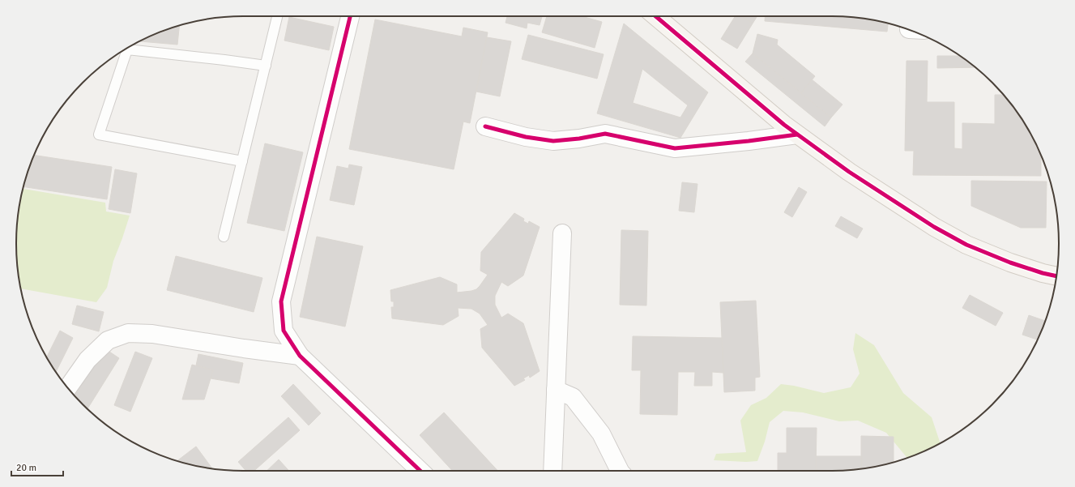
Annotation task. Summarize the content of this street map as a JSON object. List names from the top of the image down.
{
  "scale_bar": "20 m"
}
